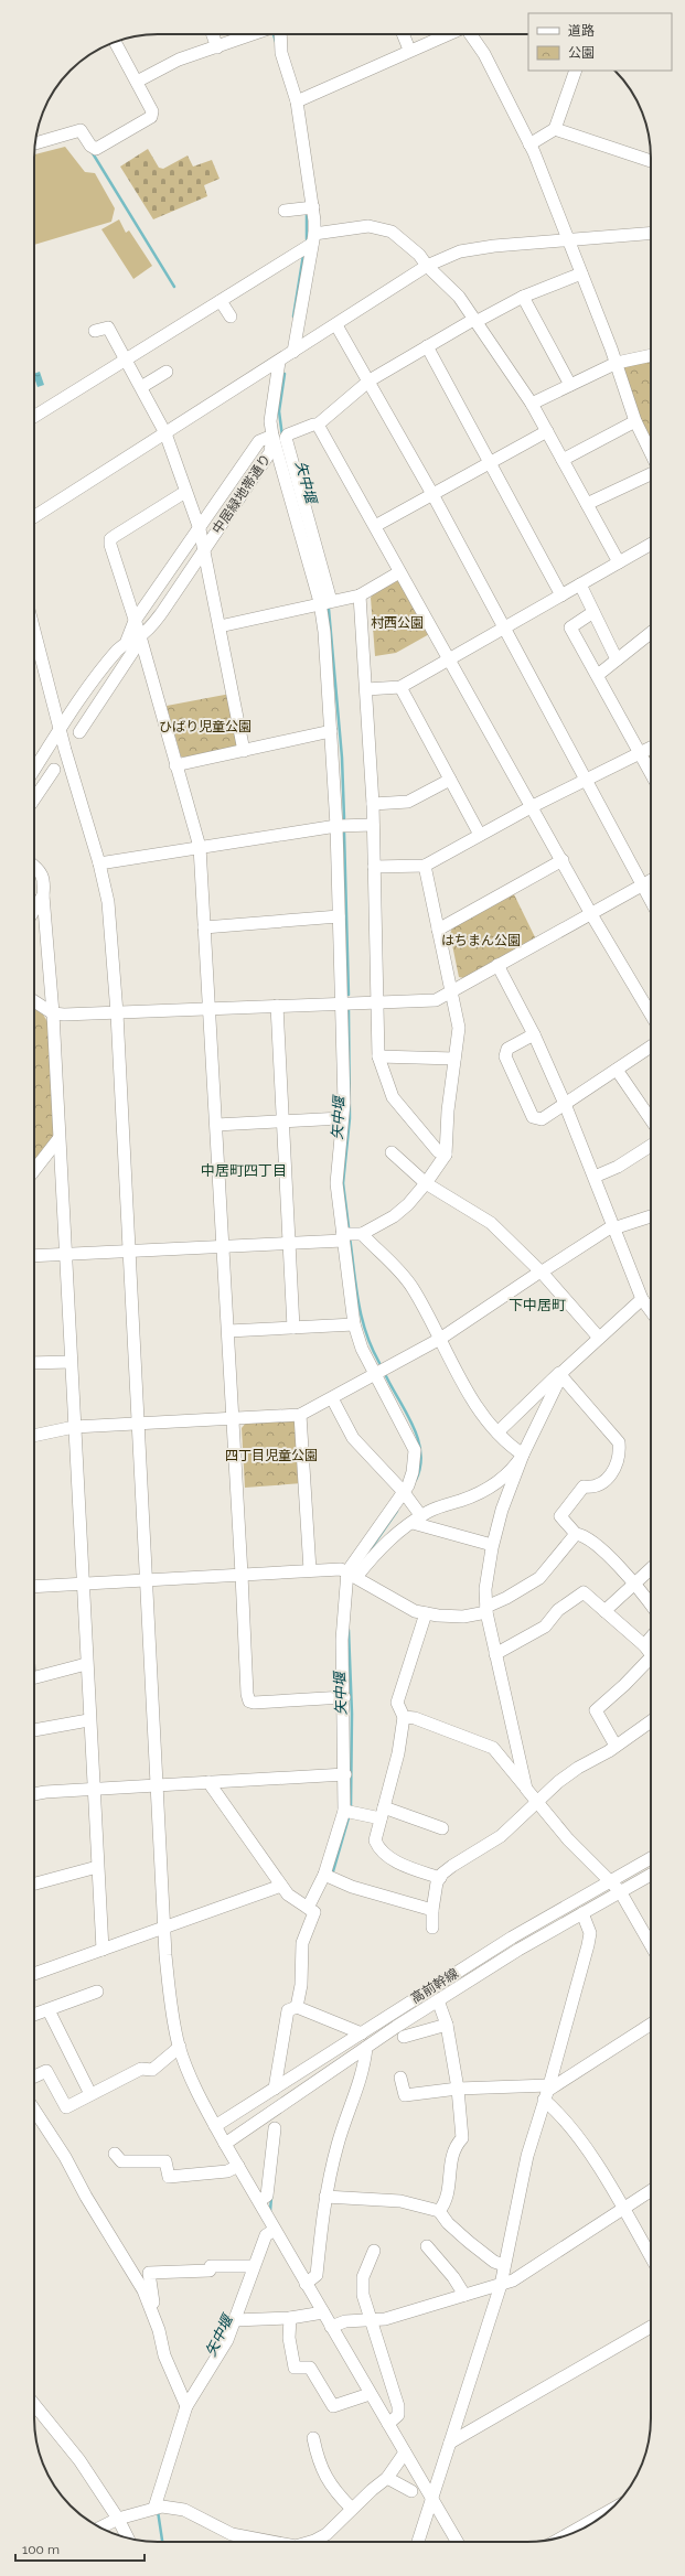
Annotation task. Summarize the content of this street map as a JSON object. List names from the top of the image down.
{
  "streets": {
    "street": ["中居緑地帯通り", "高前幹線"]
  },
  "districts": ["中居町四丁目", "下中居町"],
  "water": ["矢中堰"],
  "parks": [
    "村西公園",
    "ひばり児童公園",
    "はちまん公園",
    "四丁目児童公園"
  ],
  "legend": ["道路", "公園"],
  "scale_bar": "100 m"
}
